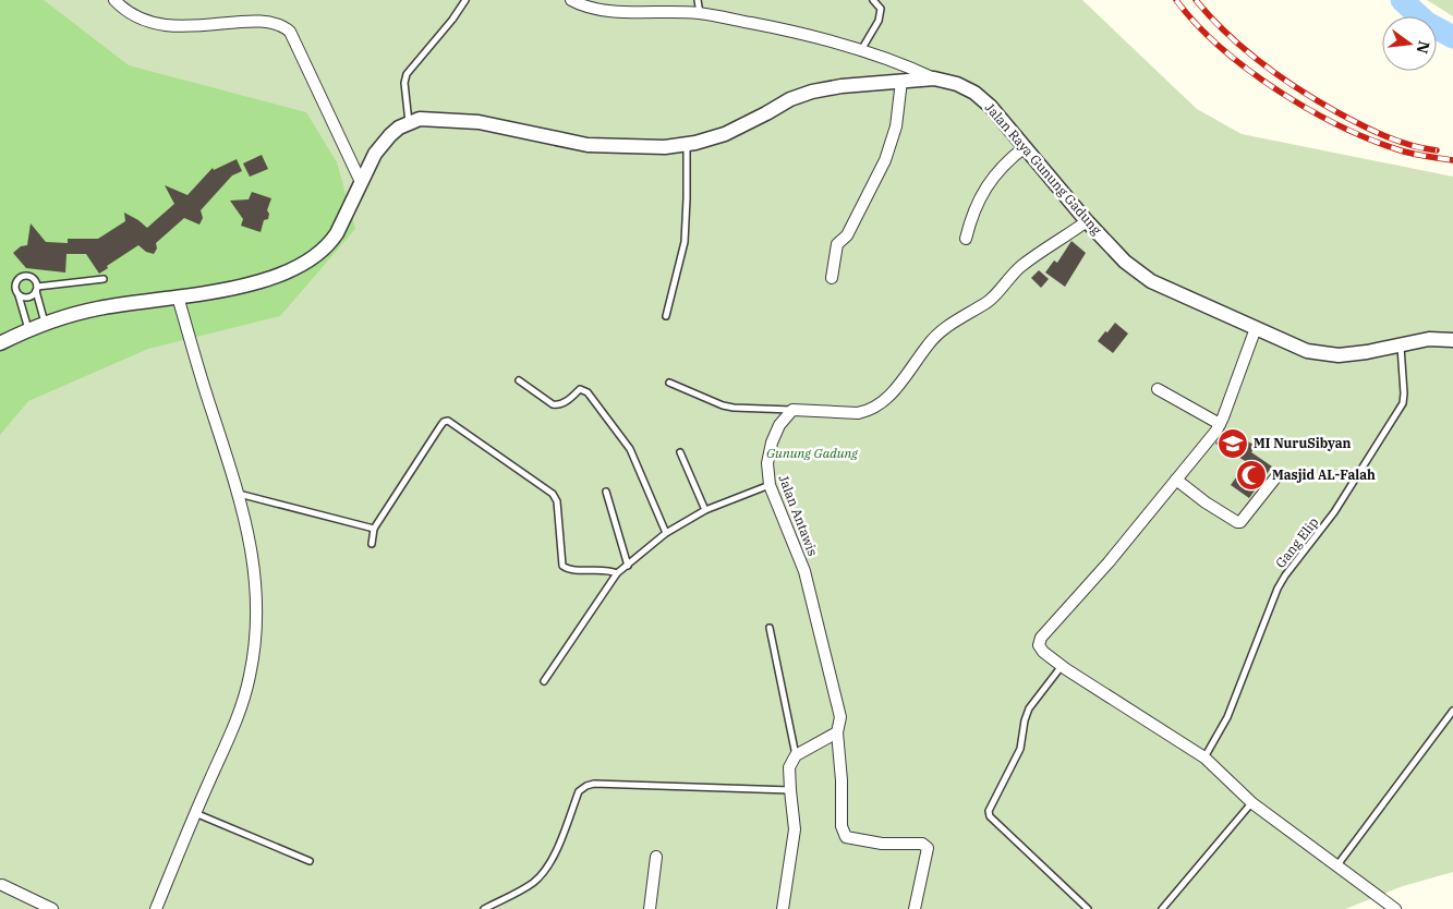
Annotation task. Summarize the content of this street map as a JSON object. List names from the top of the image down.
{
  "streets": {
    "street": ["Jalan Raya Gunung Gadung", "Jalan Antawis"],
    "lane": ["Gang Elip"]
  },
  "crossings": [
    ["Jalan Raya Gunung Gadung", "Gang Elip"]
  ],
  "parks": ["Gunung Gadung"],
  "places": {
    "school or university": ["MI NuruSibyan"],
    "mosque": ["Masjid AL-Falah"]
  },
  "north": "right"
}
